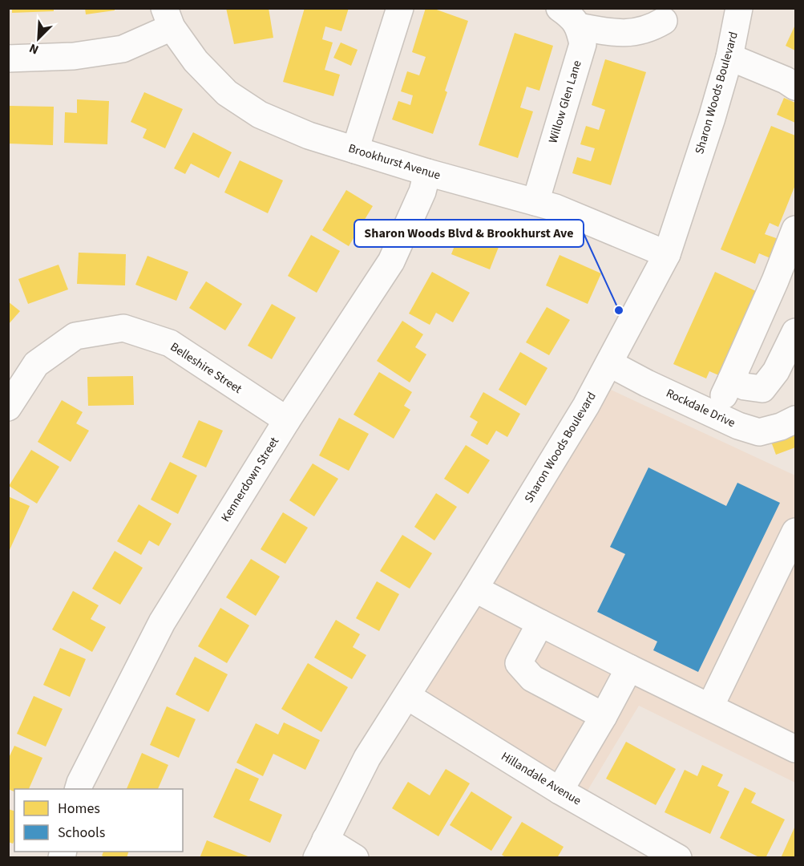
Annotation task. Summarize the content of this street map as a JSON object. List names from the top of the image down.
{
  "streets": {
    "street": [
      "Sharon Woods Boulevard",
      "Willow Glen Lane",
      "Brookhurst Avenue",
      "Belleshire Street",
      "Rockdale Drive",
      "Kennerdown Street",
      "Hillandale Avenue"
    ]
  },
  "crossings": [
    ["Sharon Woods Boulevard", "Brookhurst Avenue"],
    ["Sharon Woods Boulevard", "Rockdale Drive"],
    ["Sharon Woods Boulevard", "Hillandale Avenue"],
    ["Willow Glen Lane", "Brookhurst Avenue"],
    ["Brookhurst Avenue", "Kennerdown Street"],
    ["Belleshire Street", "Kennerdown Street"]
  ],
  "places": ["Sharon Woods Blvd & Brookhurst Ave"],
  "legend": ["Homes", "Schools"],
  "north": "bottom left"
}
